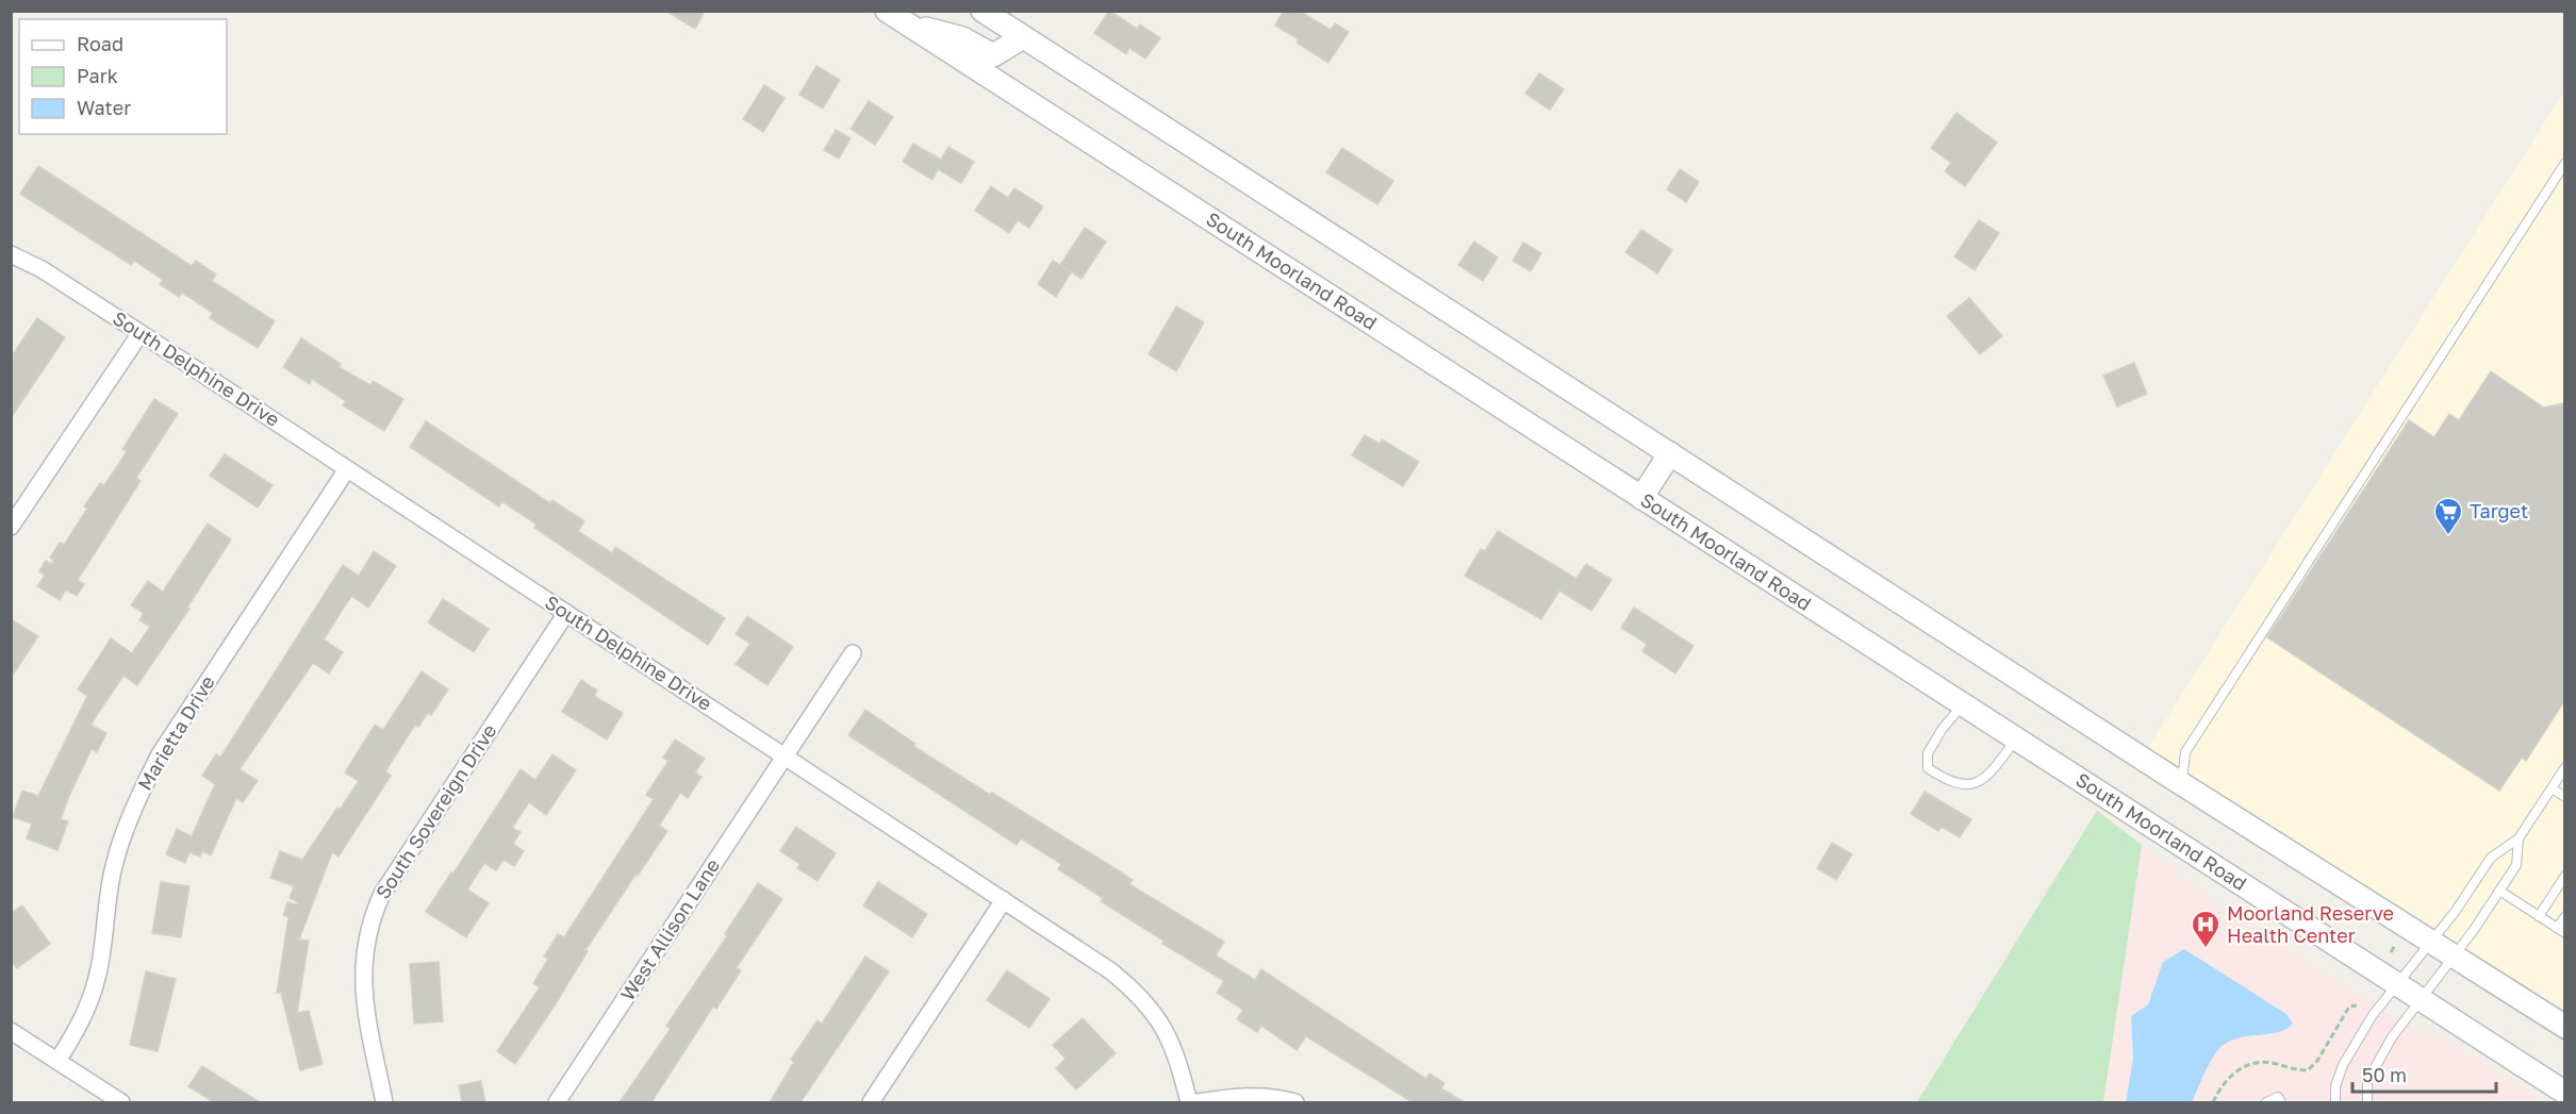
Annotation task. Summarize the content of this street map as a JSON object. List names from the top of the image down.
{
  "streets": {
    "main road": ["South Moorland Road"],
    "street": [
      "South Delphine Drive",
      "Marietta Drive",
      "South Sovereign Drive",
      "West Allison Lane"
    ]
  },
  "crossings": [
    ["South Delphine Drive", "Marietta Drive"],
    ["South Delphine Drive", "South Sovereign Drive"],
    ["South Delphine Drive", "West Allison Lane"]
  ],
  "places": {
    "supermarket": ["Target"],
    "hospital": ["Moorland Reserve Health Center"]
  },
  "legend": ["Road", "Park", "Water"],
  "scale_bar": "50 m"
}
